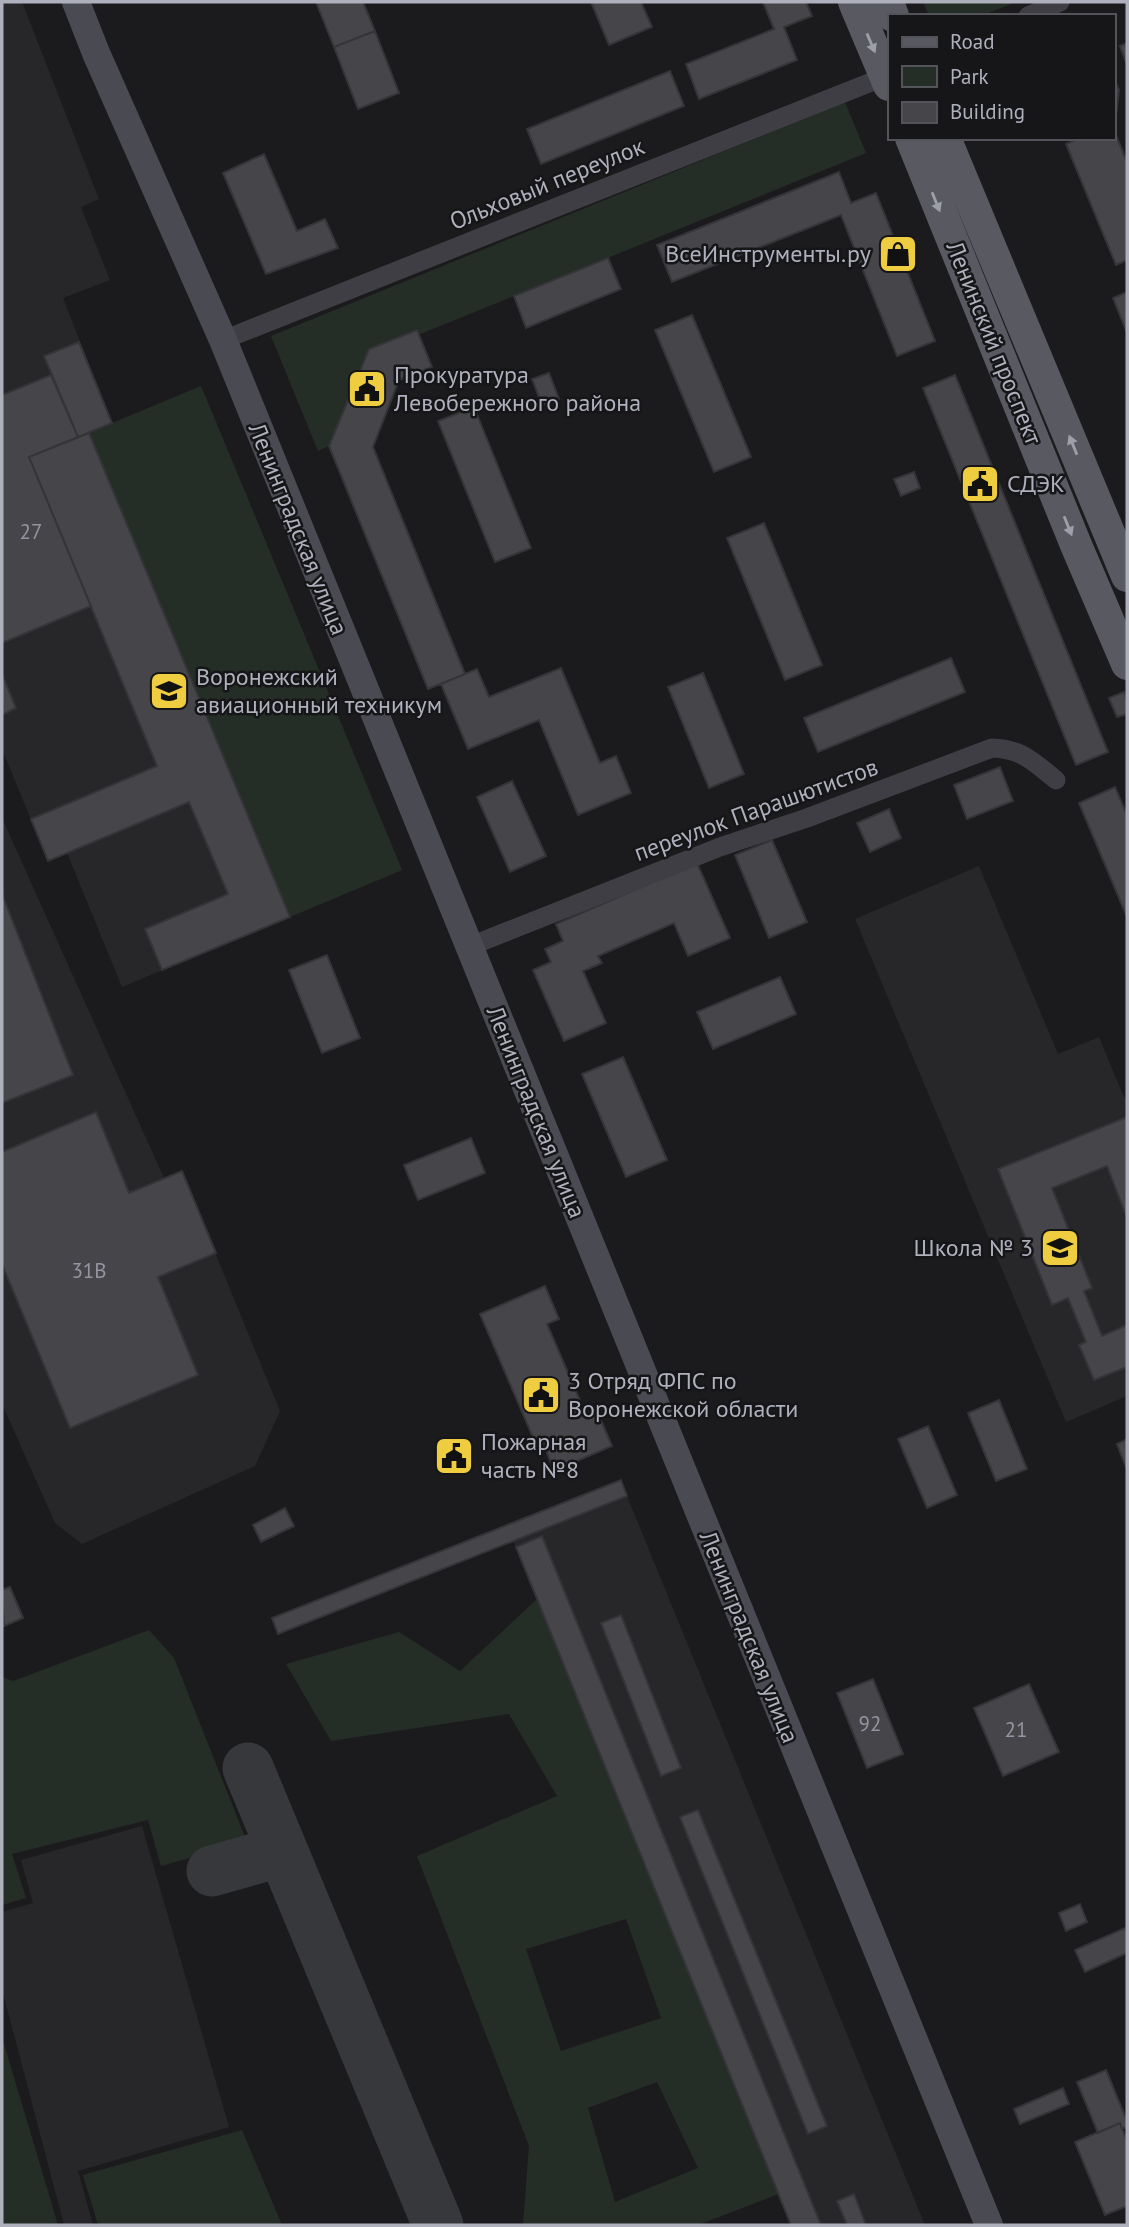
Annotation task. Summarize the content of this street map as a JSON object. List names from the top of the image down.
{
  "streets": {
    "main road": ["Ленинский проспект", "Ленинградская улица"],
    "street": ["Ольховый переулок", "переулок Парашютистов"]
  },
  "crossings": [
    ["Ольховый переулок", "Ленинградская улица"],
    ["Ленинградская улица", "переулок Парашютистов"]
  ],
  "places": {
    "shop": ["ВсеИнструменты.ру"],
    "public building": [
      "Прокуратура Левобережного района",
      "СДЭК",
      "3 Отряд ФПС по Воронежской области",
      "Пожарная часть №8"
    ],
    "school or university": ["Воронежский авиационный техникум", "Школа № 3"]
  },
  "house_numbers": [
    "27",
    "31В",
    "92",
    "21"
  ],
  "legend": ["Road", "Park", "Building"]
}
